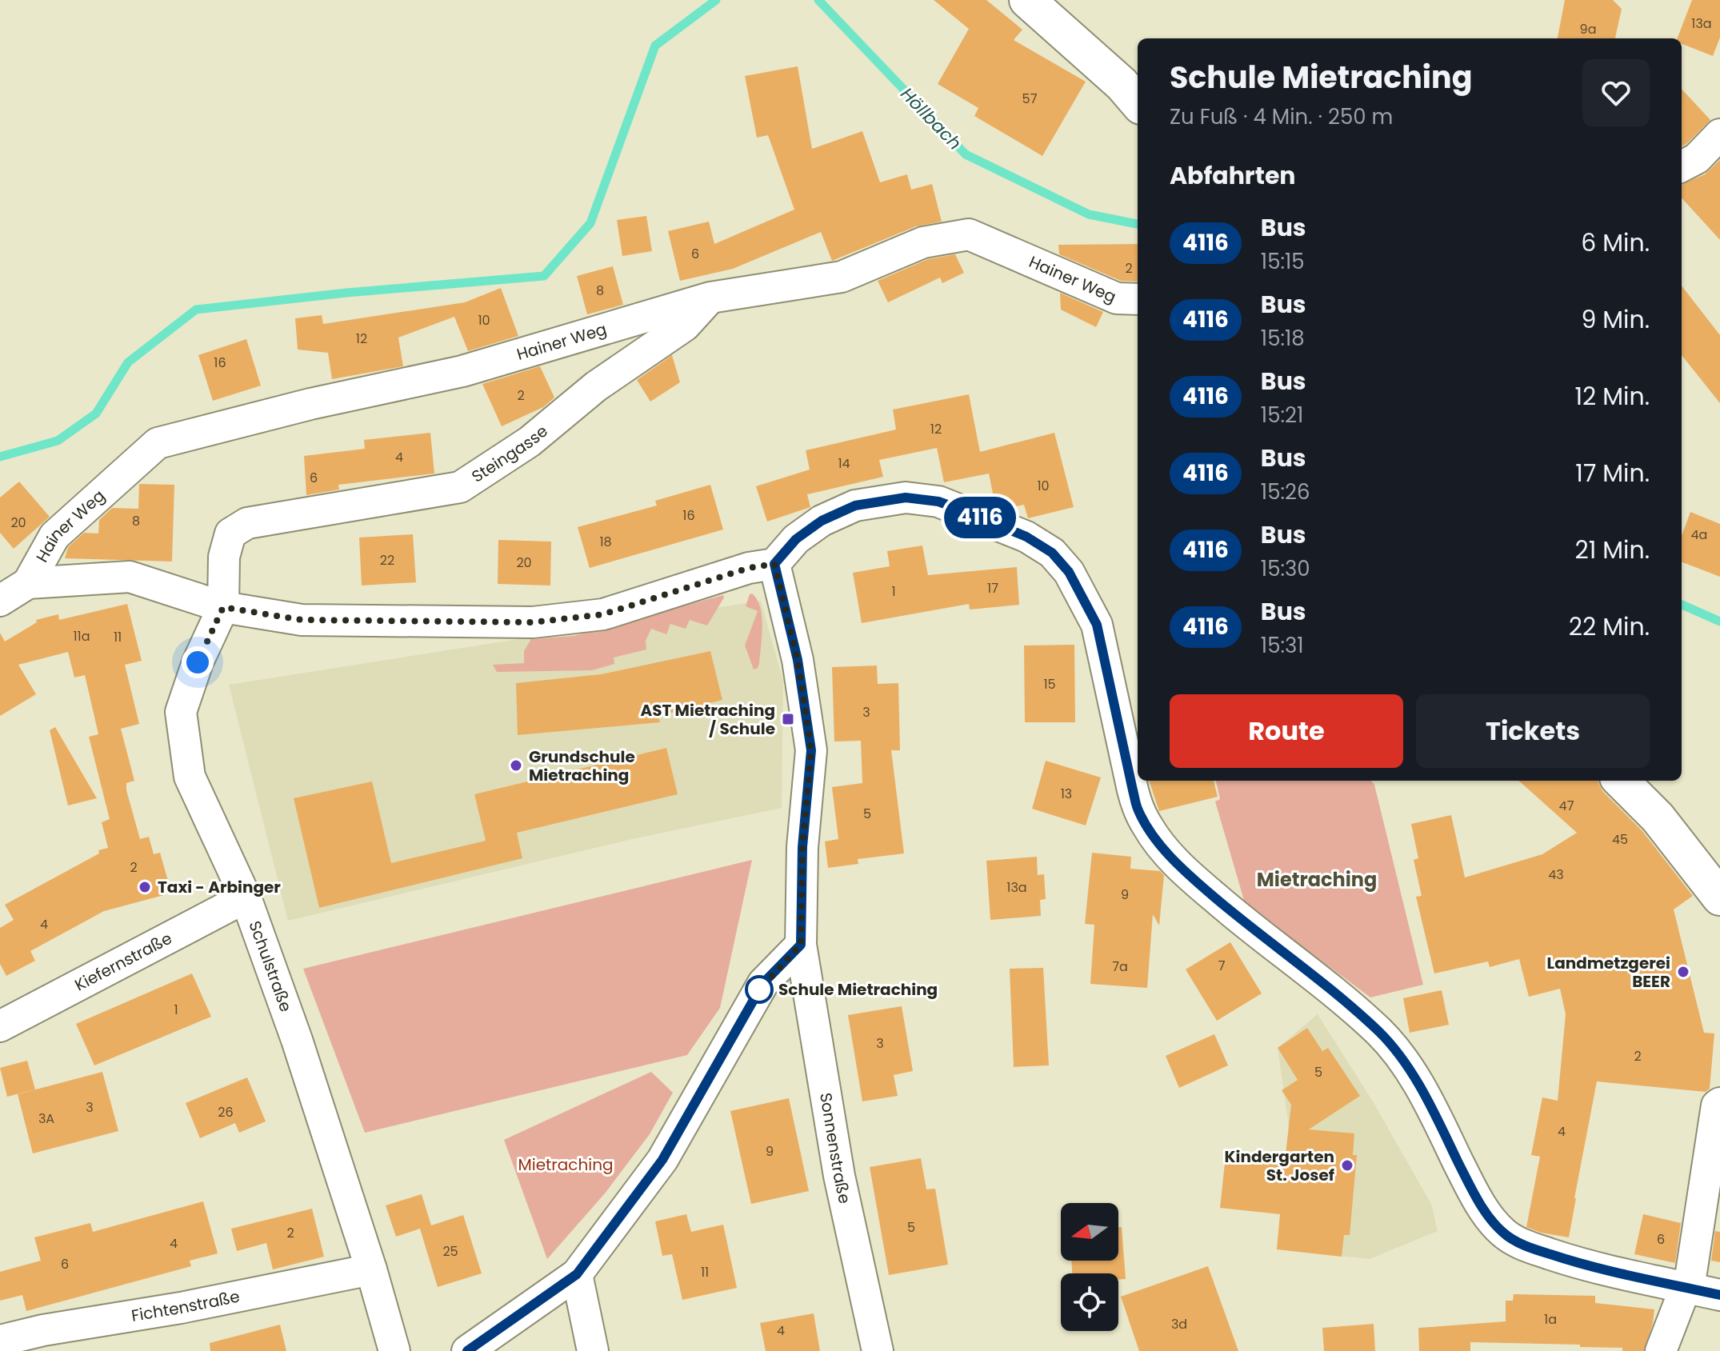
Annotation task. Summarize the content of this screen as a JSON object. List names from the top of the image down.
{
  "streets": {
    "street": [
      "Hainer Weg",
      "Steingasse",
      "Kiefernstraße",
      "Schulstraße",
      "Sonnenstraße",
      "Fichtenstraße"
    ]
  },
  "crossings": [
    ["Hainer Weg", "Steingasse"],
    ["Hainer Weg", "Schulstraße"],
    ["Steingasse", "Schulstraße"],
    ["Kiefernstraße", "Schulstraße"],
    ["Schulstraße", "Fichtenstraße"]
  ],
  "districts": ["Mietraching"],
  "water": ["Höllbach"],
  "parks": ["Mietraching"],
  "places": {
    "transit": ["AST Mietraching / Schule"],
    "other": [
      "Grundschule Mietraching",
      "Taxi - Arbinger",
      "Landmetzgerei BEER",
      "Schule Mietraching",
      "Kindergarten St. Josef"
    ]
  },
  "lines": ["bus line 4116"],
  "house_numbers": [
    "13a",
    "9a",
    "57",
    "6",
    "2",
    "8",
    "10",
    "12",
    "16",
    "2",
    "12",
    "4",
    "14",
    "6",
    "10",
    "16",
    "8",
    "20",
    "4a",
    "18",
    "22",
    "20",
    "17",
    "1",
    "11a",
    "11",
    "15",
    "3",
    "13",
    "47",
    "5",
    "45",
    "2",
    "43",
    "13a",
    "9",
    "4",
    "7",
    "7a",
    "1",
    "3",
    "2",
    "5",
    "3",
    "26",
    "3A",
    "4",
    "9",
    "5",
    "2",
    "6",
    "4",
    "25",
    "6",
    "11",
    "1a",
    "3d",
    "4"
  ],
  "north": "left",
  "page": {
    "on_map": "4116",
    "heading": [
      ["Schule Mietraching", "Zu Fuß · 4 Min. · 250 m"],
      "Abfahrten"
    ],
    "list": [
      {
        "mark": "4116",
        "name": "Bus",
        "note": "15:15",
        "value": "6 Min."
      },
      {
        "mark": "4116",
        "name": "Bus",
        "note": "15:18",
        "value": "9 Min."
      },
      {
        "mark": "4116",
        "name": "Bus",
        "note": "15:21",
        "value": "12 Min."
      },
      {
        "mark": "4116",
        "name": "Bus",
        "note": "15:26",
        "value": "17 Min."
      },
      {
        "mark": "4116",
        "name": "Bus",
        "note": "15:30",
        "value": "21 Min."
      },
      {
        "mark": "4116",
        "name": "Bus",
        "note": "15:31",
        "value": "22 Min."
      }
    ],
    "buttons": ["Route", "Tickets"]
  }
}
